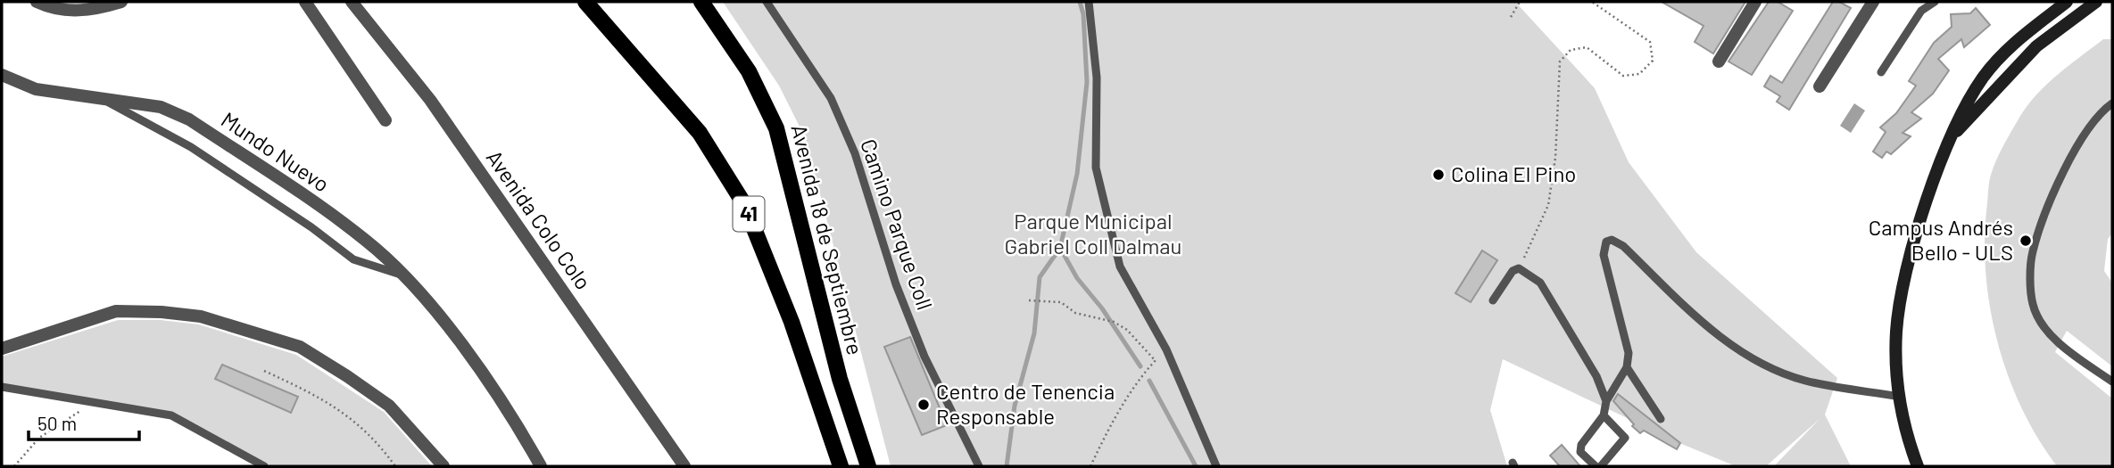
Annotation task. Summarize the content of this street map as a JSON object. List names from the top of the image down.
{
  "streets": {
    "main road": ["41", "Avenida 18 de Septiembre"],
    "street": ["Mundo Nuevo", "Avenida Colo Colo"],
    "lane": ["Camino Parque Coll"]
  },
  "parks": ["Parque Municipal Gabriel Coll Dalmau"],
  "places": ["Colina El Pino", "Campus Andrés Bello - ULS", "Centro de Tenencia Responsable"],
  "scale_bar": "50 m"
}
